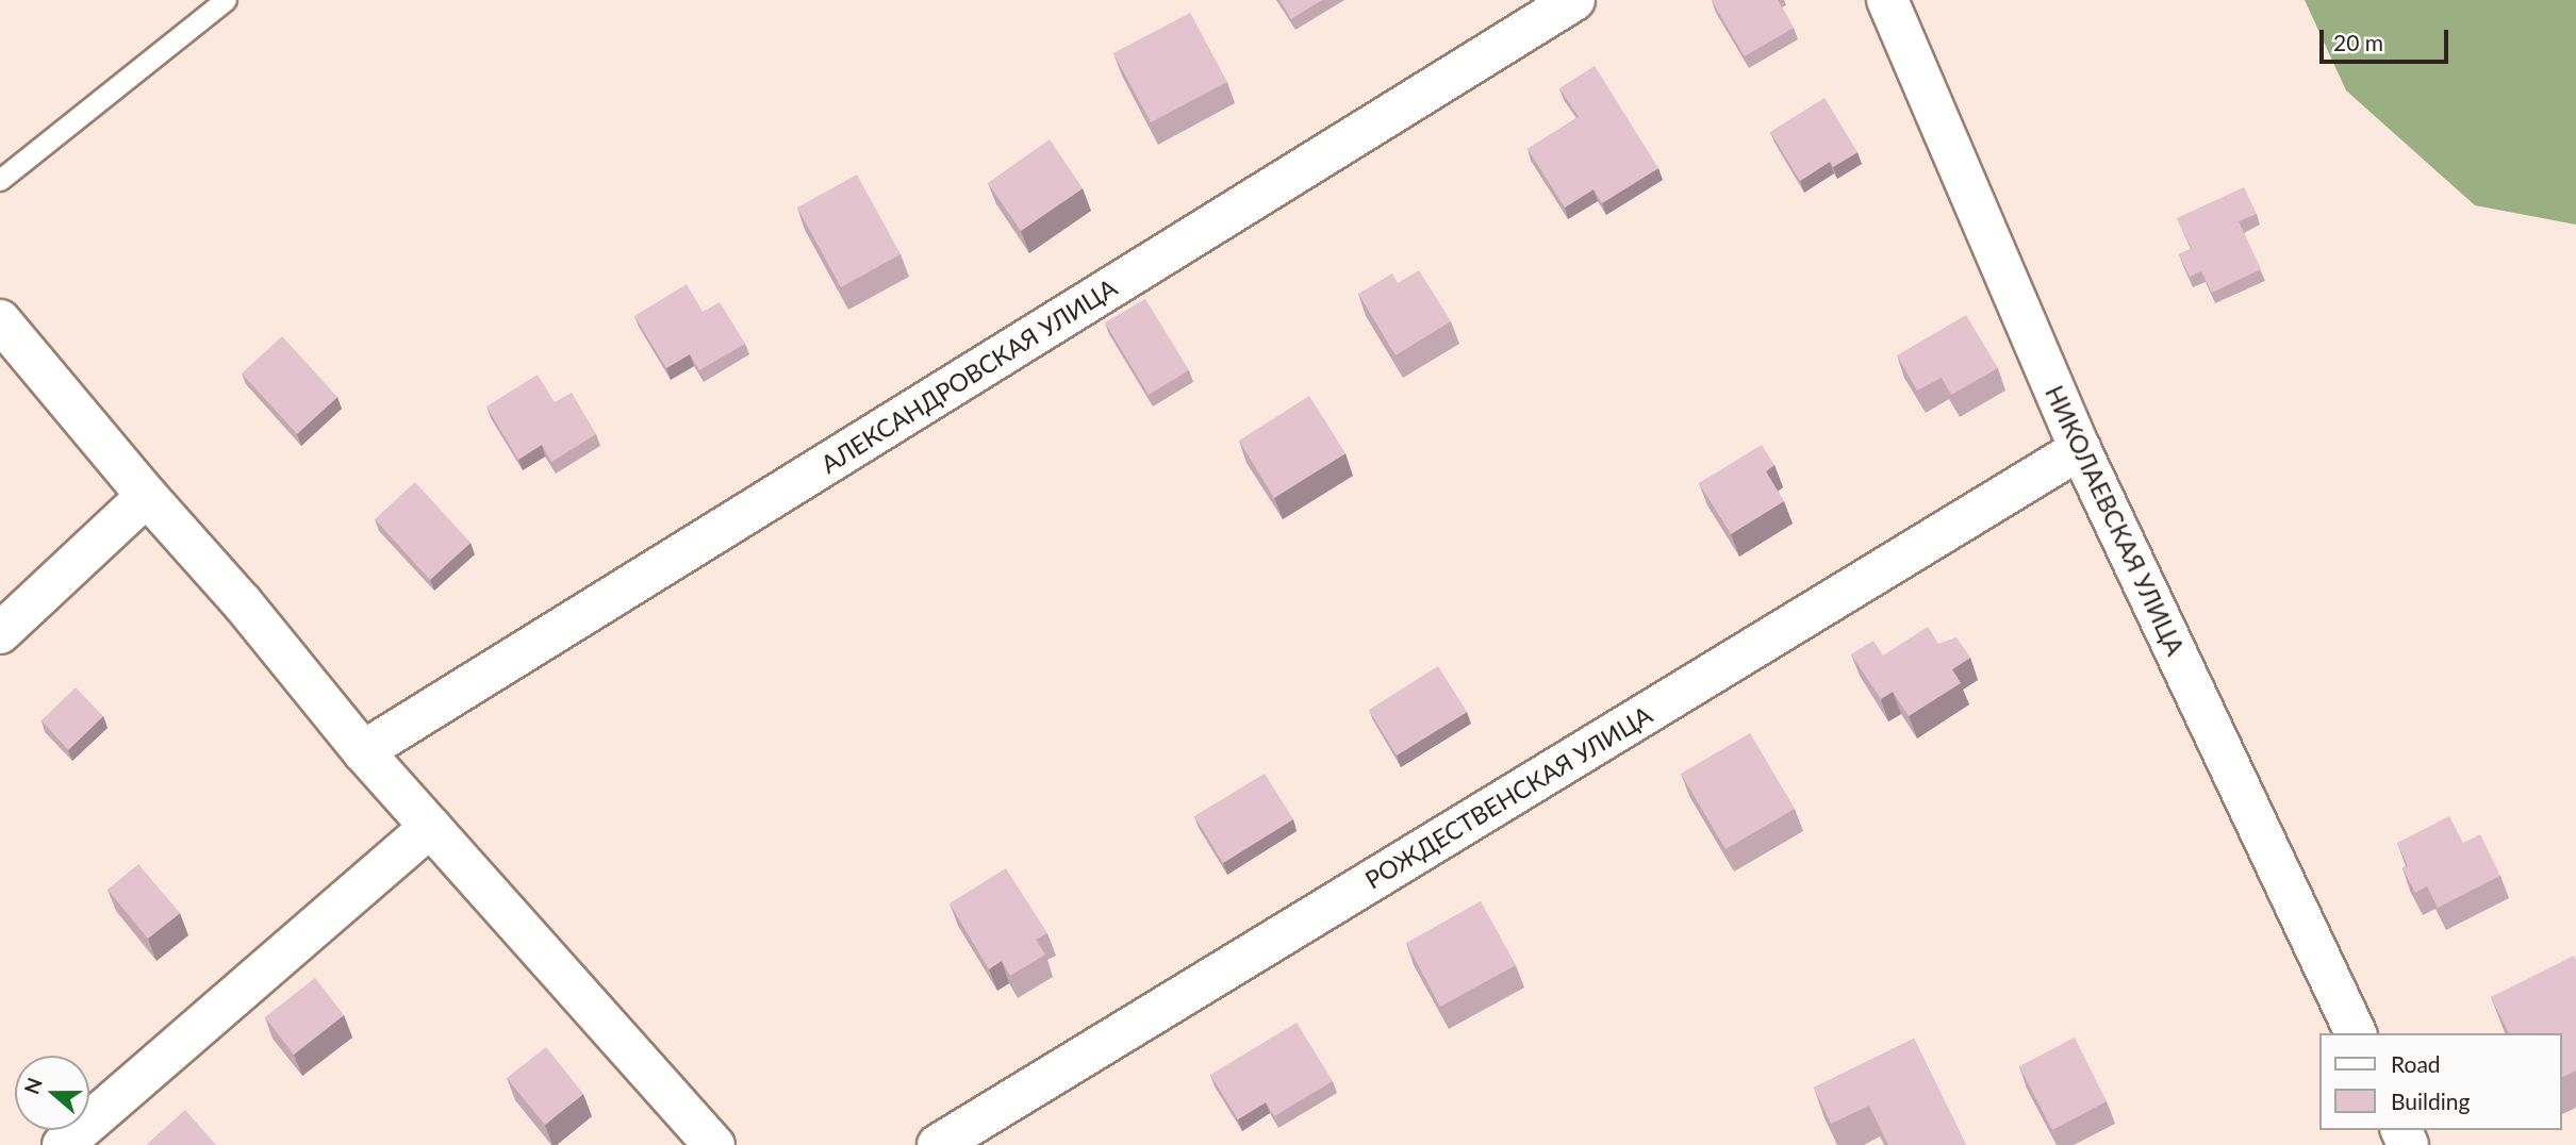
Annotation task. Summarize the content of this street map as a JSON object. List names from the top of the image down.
{
  "streets": {
    "street": ["АЛЕКСАНДРОВСКАЯ УЛИЦА", "НИКОЛАЕВСКАЯ УЛИЦА", "РОЖДЕСТВЕНСКАЯ УЛИЦА"]
  },
  "crossings": [
    ["НИКОЛАЕВСКАЯ УЛИЦА", "РОЖДЕСТВЕНСКАЯ УЛИЦА"]
  ],
  "legend": ["Road", "Building"],
  "scale_bar": "20 m",
  "north": "left"
}
